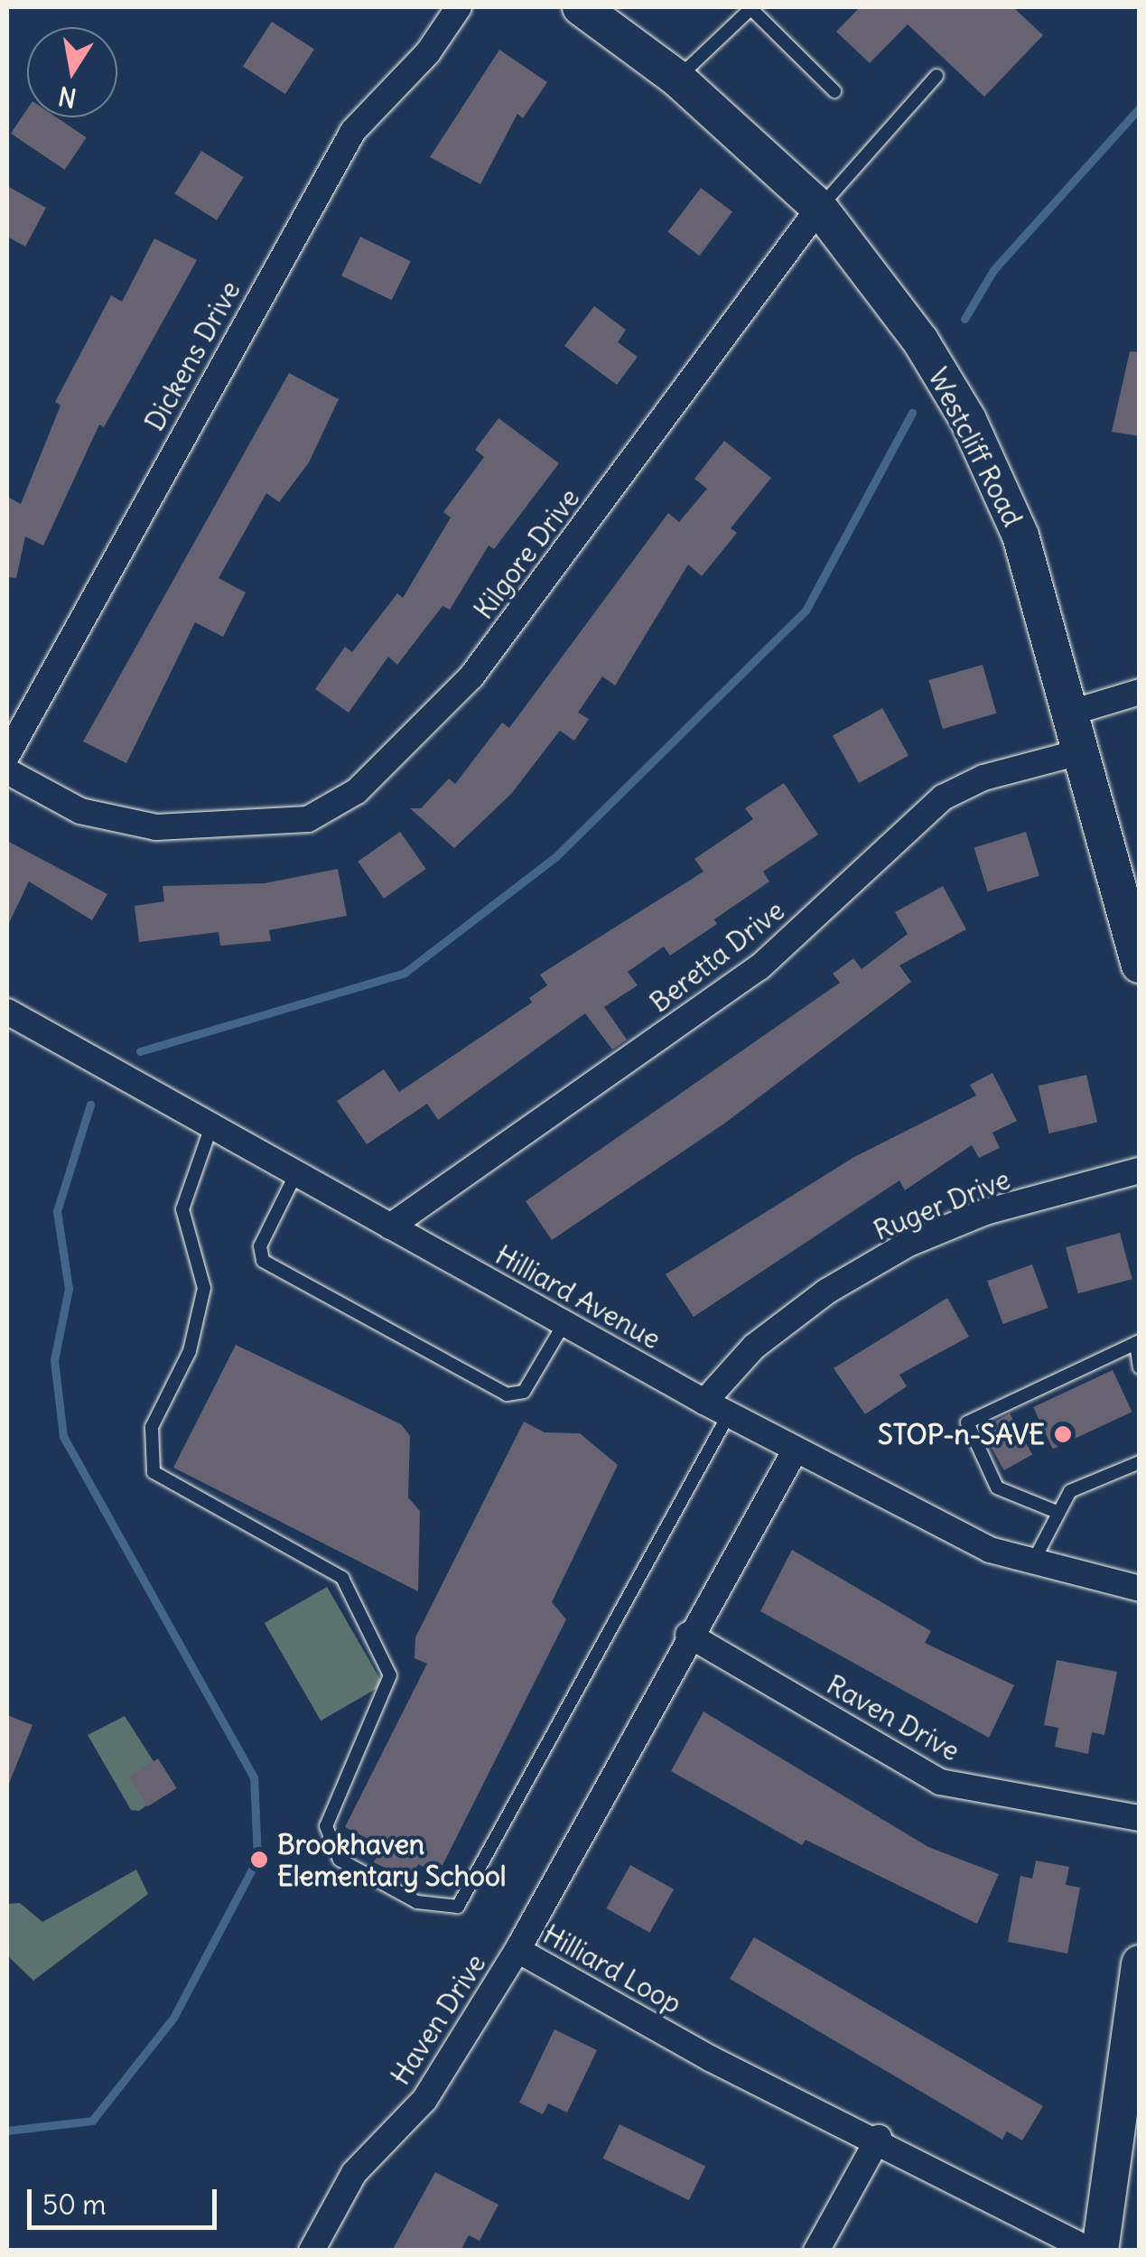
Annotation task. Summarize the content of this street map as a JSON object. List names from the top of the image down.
{
  "streets": {
    "street": [
      "Dickens Drive",
      "Westcliff Road",
      "Kilgore Drive",
      "Beretta Drive",
      "Ruger Drive",
      "Hilliard Avenue",
      "Raven Drive",
      "Hilliard Loop",
      "Haven Drive"
    ]
  },
  "crossings": [
    ["Westcliff Road", "Kilgore Drive"],
    ["Westcliff Road", "Beretta Drive"],
    ["Beretta Drive", "Hilliard Avenue"],
    ["Ruger Drive", "Hilliard Avenue"],
    ["Hilliard Avenue", "Hilliard Loop"],
    ["Raven Drive", "Hilliard Loop"],
    ["Hilliard Loop", "Haven Drive"]
  ],
  "places": ["STOP-n-SAVE", "Brookhaven Elementary School"],
  "scale_bar": "50 m",
  "north": "bottom"
}
